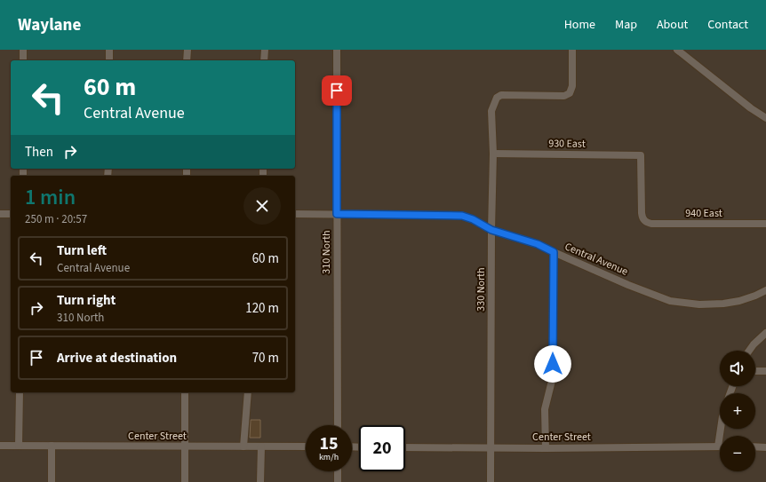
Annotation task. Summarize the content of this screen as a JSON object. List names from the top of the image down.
{
  "streets": {
    "lane": [
      "930 East",
      "940 East",
      "310 North",
      "Central Avenue",
      "330 North",
      "Center Street"
    ]
  },
  "crossings": [
    ["930 East", "940 East"],
    ["930 East", "330 North"],
    ["310 North", "Central Avenue"],
    ["Central Avenue", "330 North"],
    ["330 North", "Center Street"]
  ],
  "page": {
    "header": "Waylane",
    "nav": [
      "Home",
      "Map",
      "About",
      "Contact"
    ],
    "turn": ["60 m", "Central Avenue"],
    "then": "Then",
    "heading": ["1 min", "250 m · 20:57"],
    "list": [
      {
        "name": "Turn left",
        "note": "Central Avenue",
        "value": "60 m"
      },
      {
        "name": "Turn right",
        "note": "310 North",
        "value": "120 m"
      },
      {
        "name": "Arrive at destination",
        "value": "70 m"
      }
    ],
    "map_buttons": ["+", "−"],
    "speed": "15 km/h",
    "limit": "20"
  }
}
